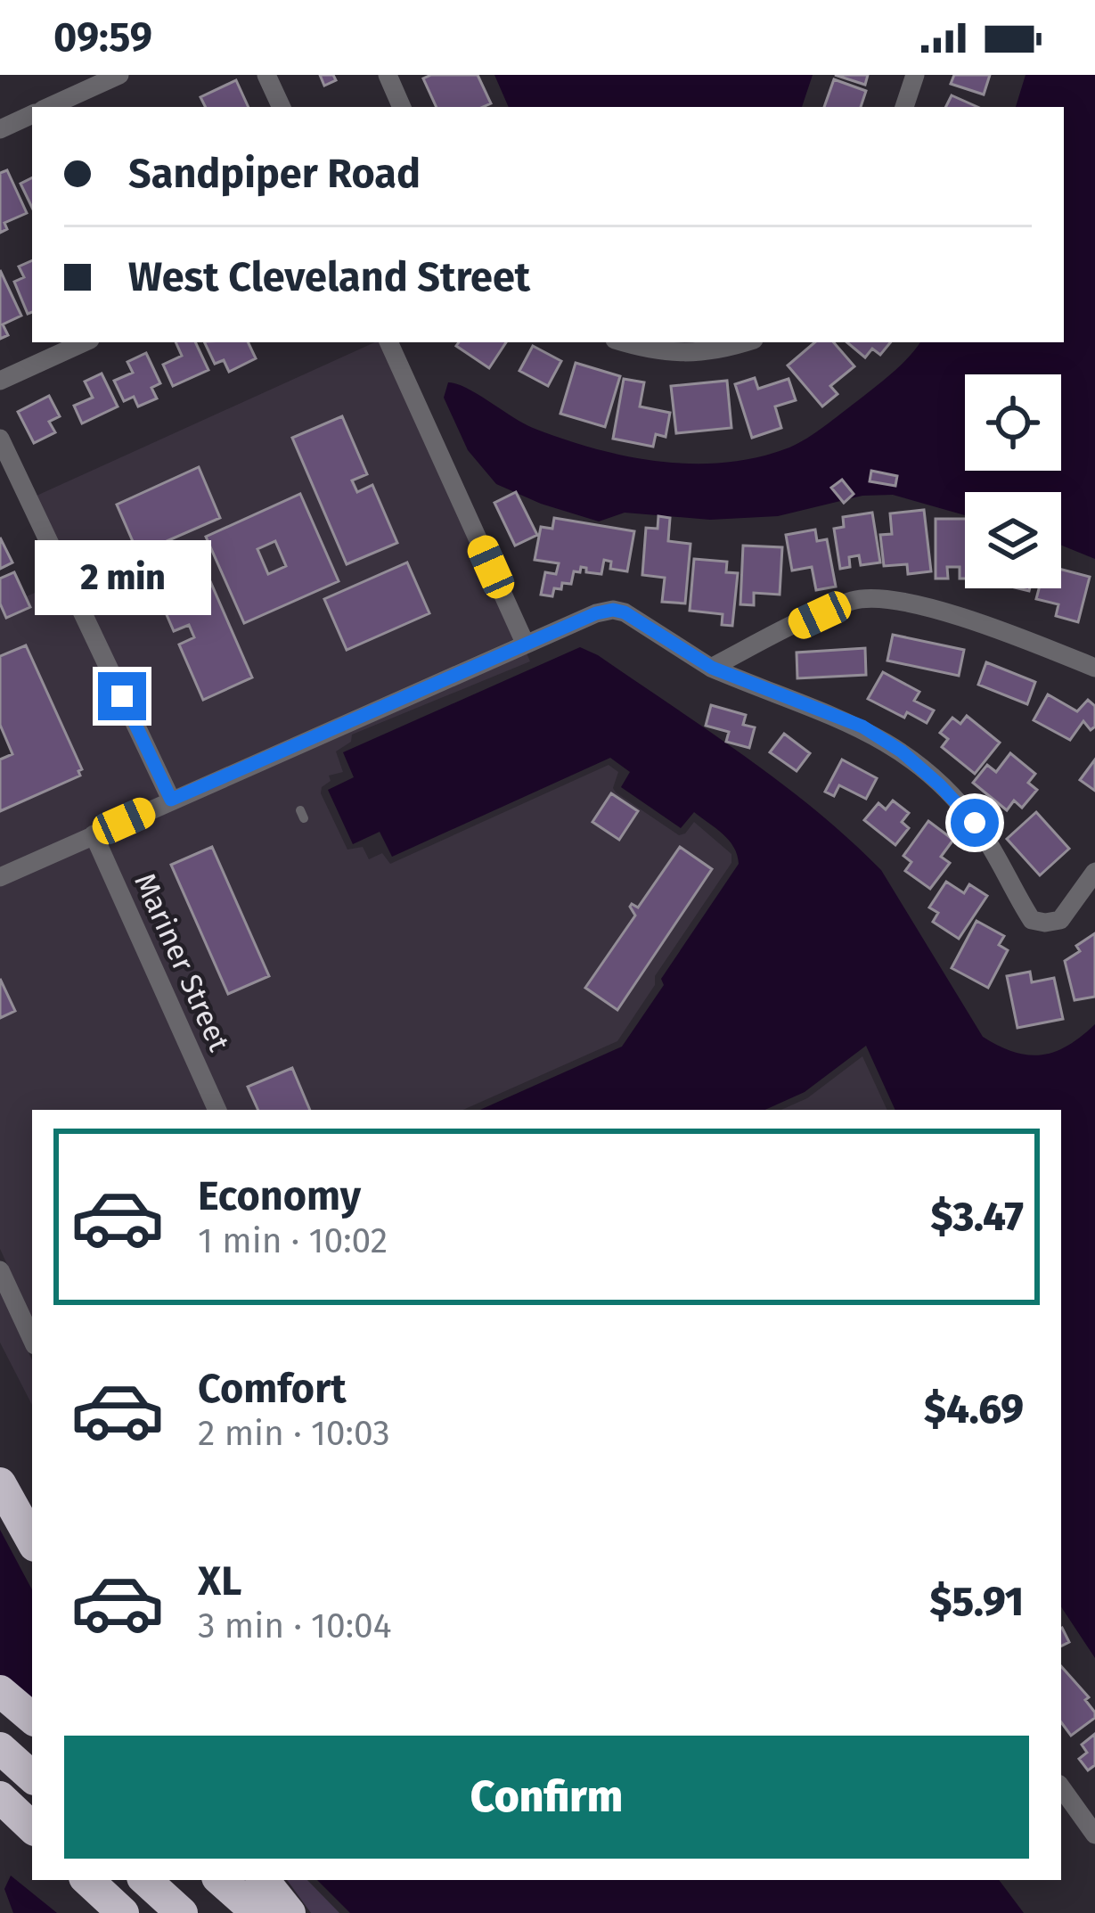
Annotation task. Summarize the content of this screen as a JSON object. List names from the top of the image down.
{
  "streets": {
    "street": ["Mariner Street"]
  },
  "page": {
    "status": "09:59",
    "banner": ["Sandpiper Road", "West Cleveland Street"],
    "bubble": "2 min",
    "list": [
      {
        "name": "Economy",
        "note": "1 min · 10:02",
        "value": "$3.47"
      },
      {
        "name": "Comfort",
        "note": "2 min · 10:03",
        "value": "$4.69"
      },
      {
        "name": "XL",
        "note": "3 min · 10:04",
        "value": "$5.91"
      }
    ],
    "buttons": "Confirm"
  }
}
